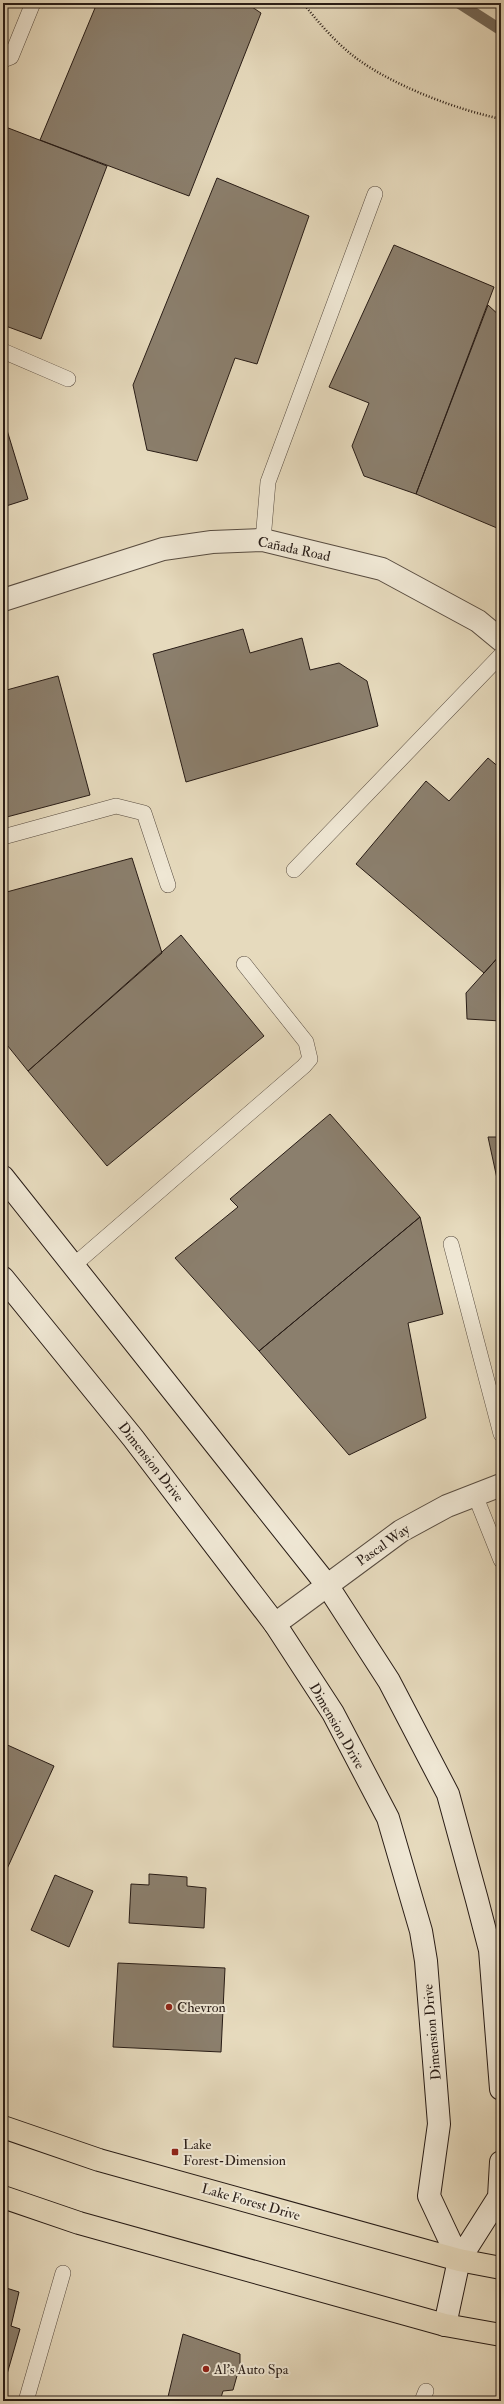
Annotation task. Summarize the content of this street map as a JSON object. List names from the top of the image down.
{
  "streets": {
    "main road": [
      "Cañada Road",
      "Dimension Drive",
      "Pascal Way",
      "Lake Forest Drive"
    ]
  },
  "crossings": [
    ["Dimension Drive", "Pascal Way"],
    ["Dimension Drive", "Lake Forest Drive"]
  ],
  "places": {
    "other": ["Chevron", "Al's Auto Spa"],
    "transit": ["Lake Forest-Dimension"]
  }
}
